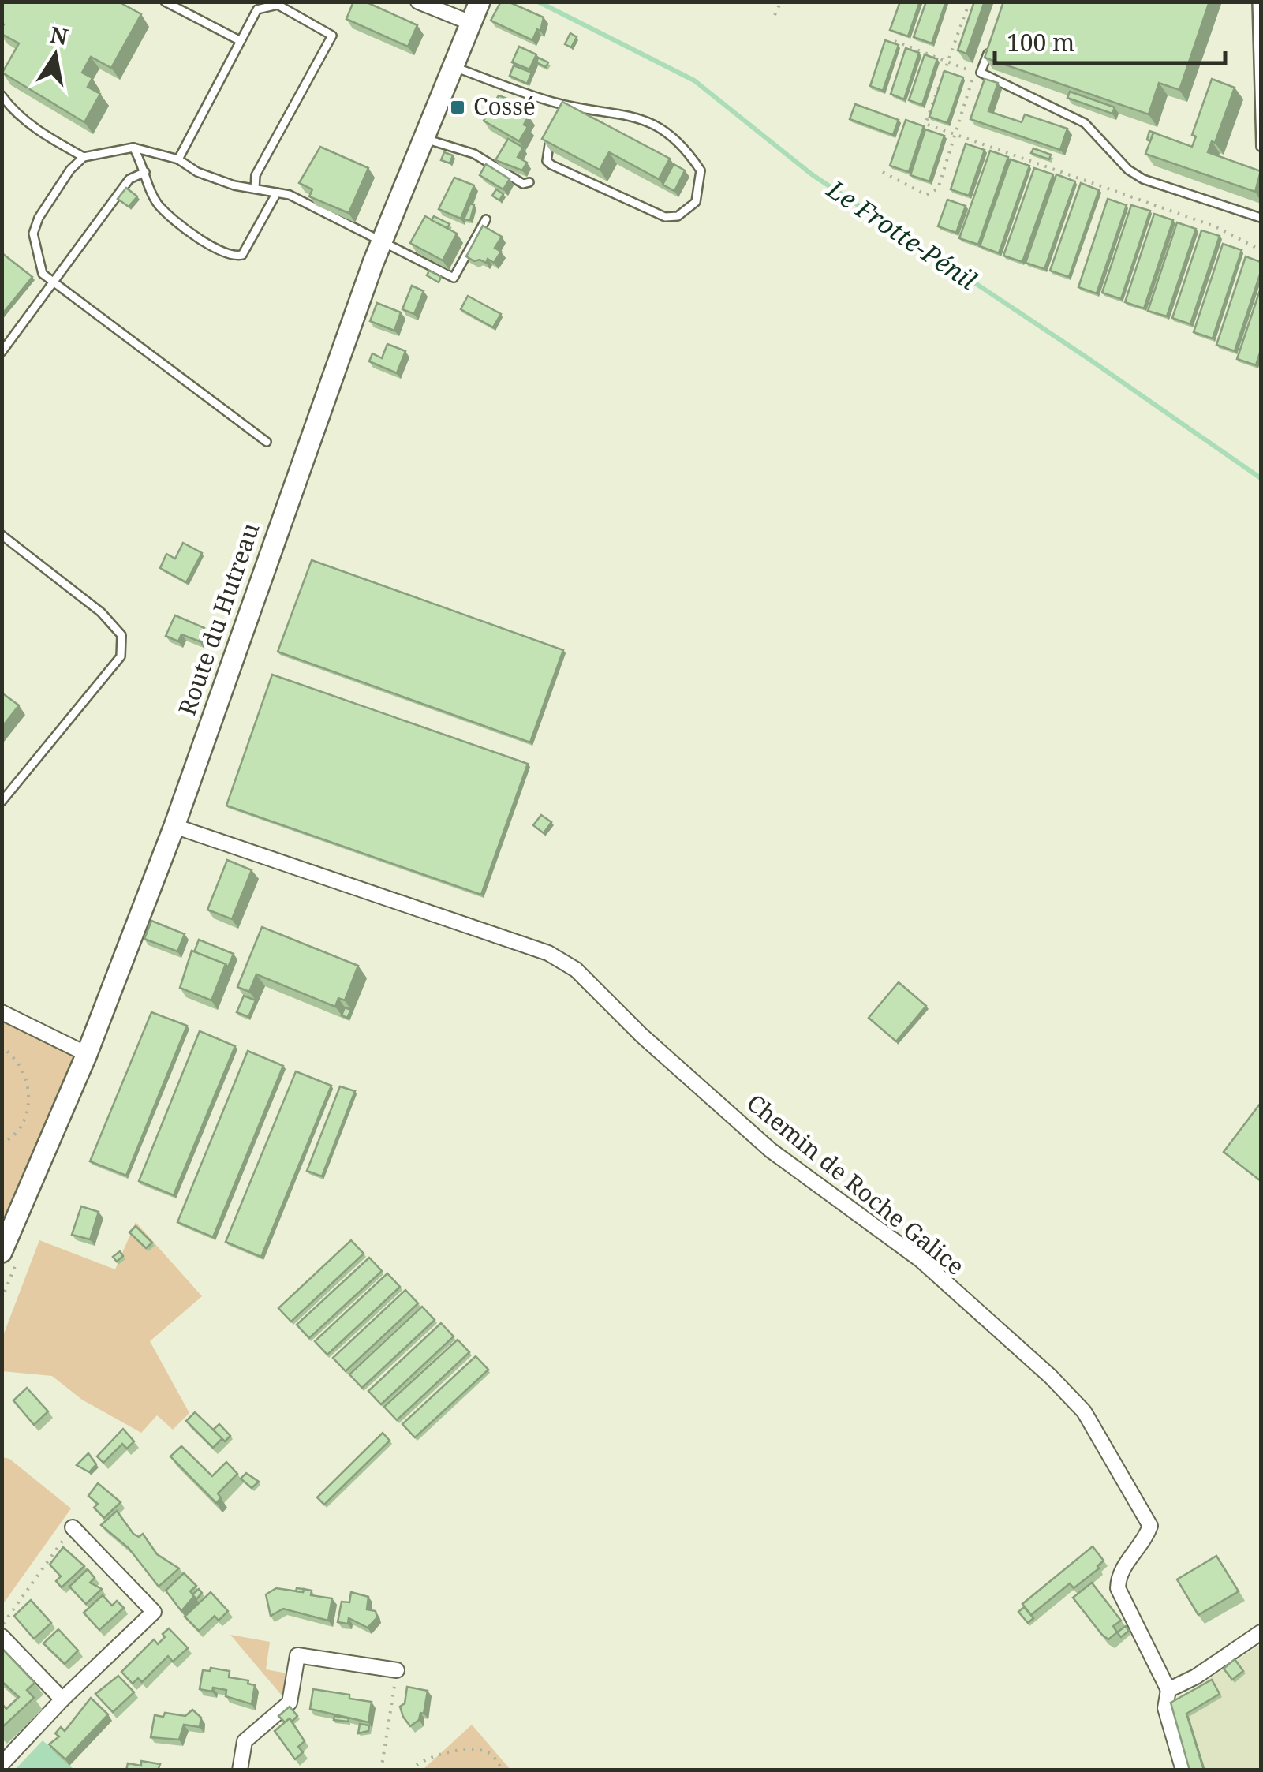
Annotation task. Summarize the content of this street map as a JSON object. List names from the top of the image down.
{
  "streets": {
    "street": ["Route du Hutreau", "Chemin de Roche Galice"]
  },
  "crossings": [
    ["Route du Hutreau", "Chemin de Roche Galice"]
  ],
  "water": ["Le Frotte-Pénil"],
  "places": {
    "transit": ["Cossé"]
  },
  "scale_bar": "100 m",
  "north": "top"
}
